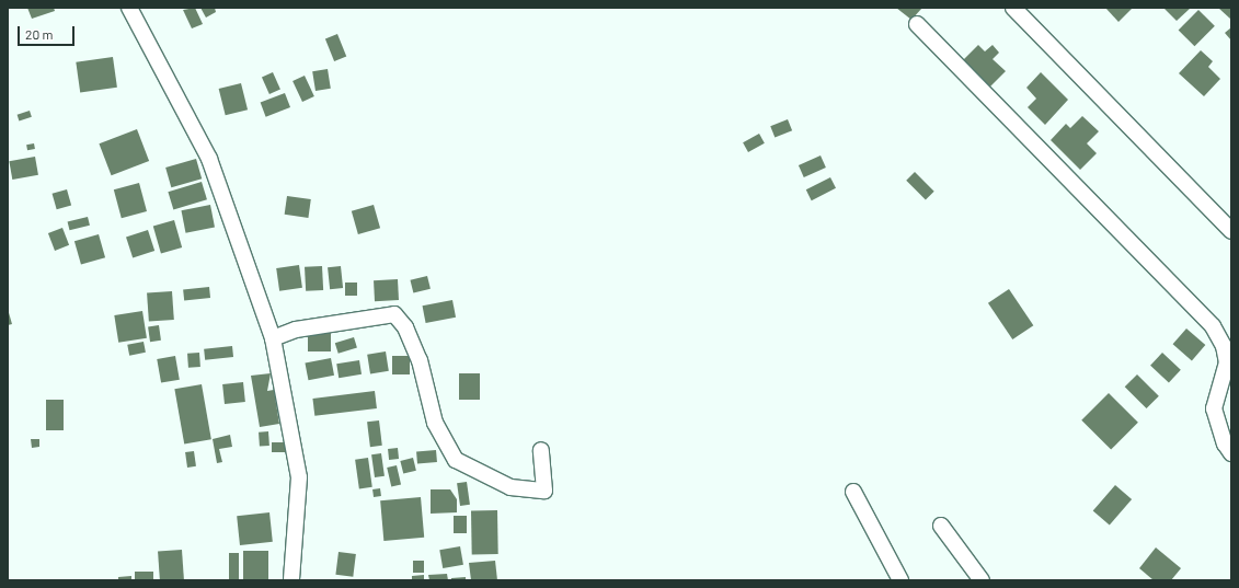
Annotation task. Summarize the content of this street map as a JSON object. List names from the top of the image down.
{
  "scale_bar": "20 m"
}
